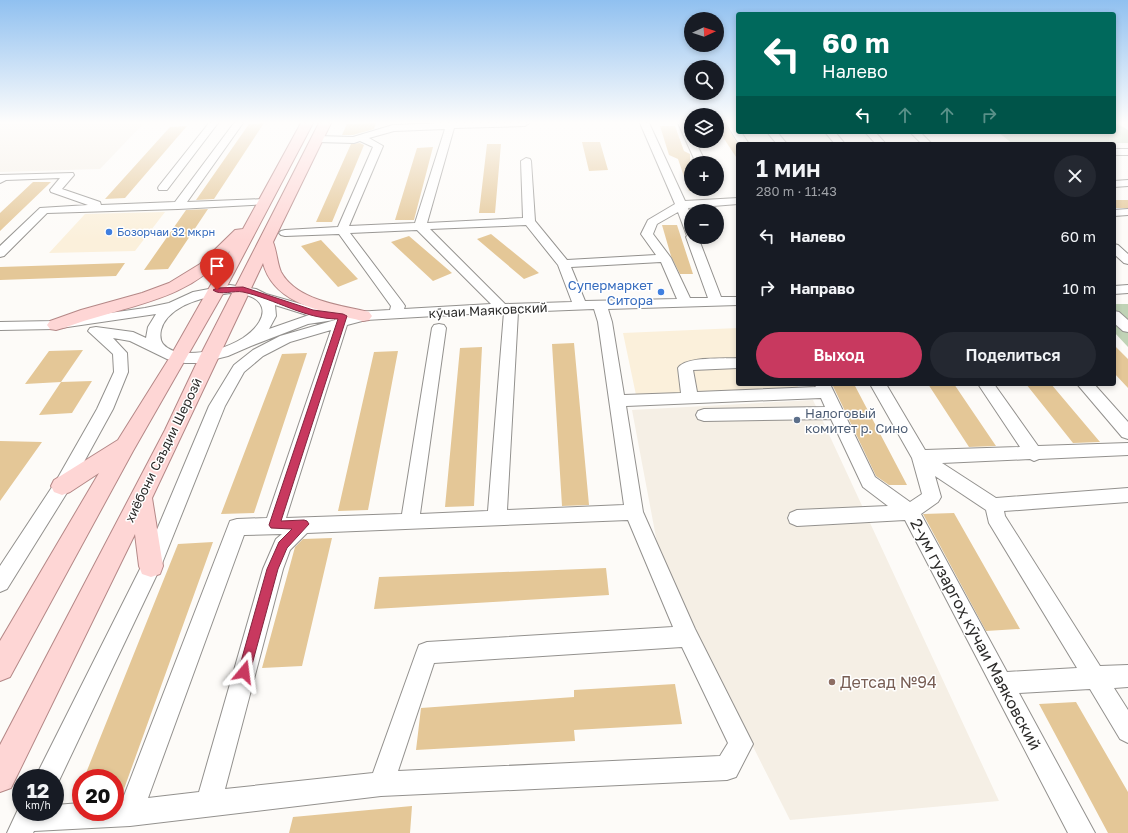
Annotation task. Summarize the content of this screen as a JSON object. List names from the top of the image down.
{
  "streets": {
    "main road": ["хиёбони Саъдии Шерозӣ"],
    "street": ["кӯчаи Маяковский", "2-ум гузаргоҳ кӯчаи Маяковский"]
  },
  "places": [
    "Бозорчаи 32 мкрн",
    "Супермаркет Ситора",
    "Налоговый комитет р. Сино",
    "Детсад №94"
  ],
  "north": "right",
  "page": {
    "map_buttons": ["+", "−"],
    "turn": ["60 m", "Налево"],
    "heading": ["1 мин", "280 m · 11:43"],
    "list": [
      {
        "name": "Налево",
        "value": "60 m"
      },
      {
        "name": "Направо",
        "value": "10 m"
      }
    ],
    "buttons": ["Выход", "Поделиться"],
    "speed": "12 km/h",
    "limit": "20"
  }
}
